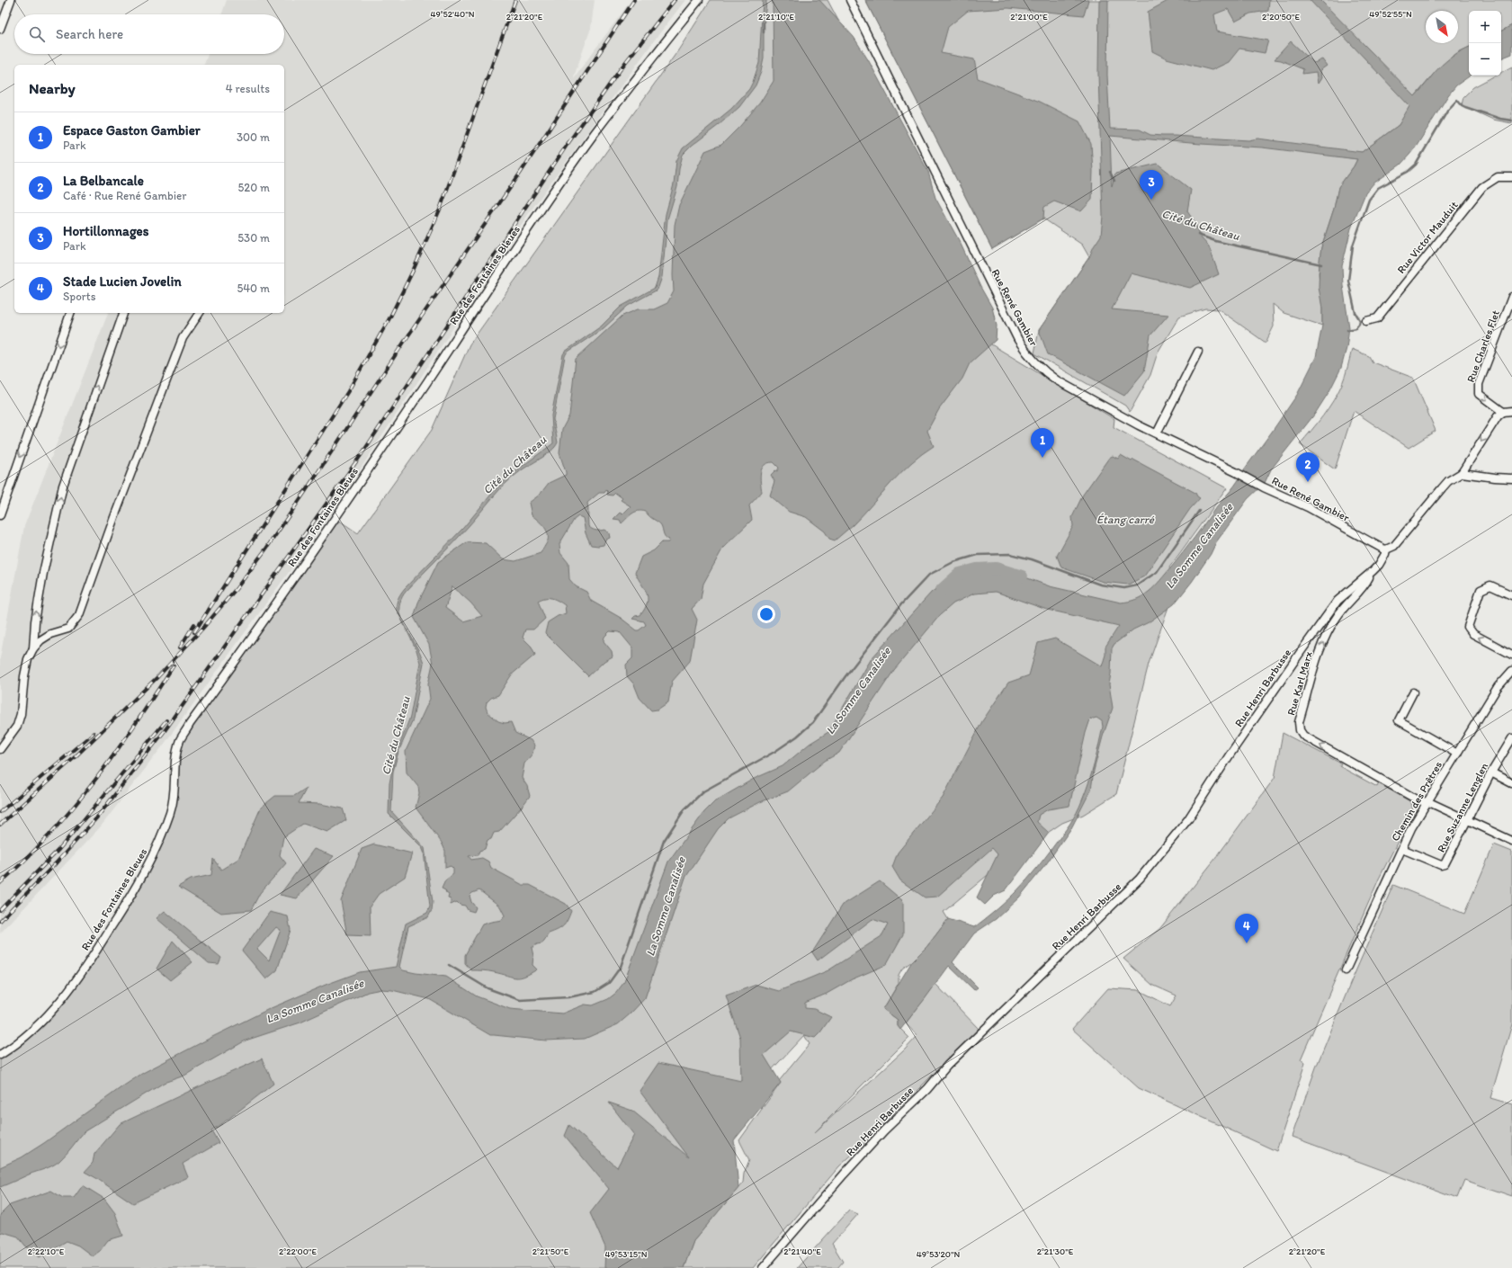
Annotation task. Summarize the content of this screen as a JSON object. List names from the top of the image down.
{
  "streets": {
    "street": [
      "Rue Victor Mauduit",
      "Rue des Fontaines Bleues",
      "Rue René Gambier",
      "Rue Charles Flet",
      "Rue Karl Marx",
      "Rue Henri Barbusse",
      "Chemin des Prêtres",
      "Rue Suzanne Lenglen"
    ]
  },
  "crossings": [
    ["Rue René Gambier", "Rue Henri Barbusse"],
    ["Rue Karl Marx", "Rue Henri Barbusse"],
    ["Rue Karl Marx", "Chemin des Prêtres"],
    ["Rue Karl Marx", "Rue Suzanne Lenglen"],
    ["Chemin des Prêtres", "Rue Suzanne Lenglen"]
  ],
  "one_way": ["Rue Charles Flet"],
  "water": ["Cité du Château", "Étang carré", "La Somme Canalisée"],
  "north": "bottom right",
  "page": {
    "map_buttons": ["+", "−"],
    "search": "Search here",
    "heading": ["Nearby", "4 results"],
    "list": [
      {
        "mark": "1",
        "name": "Espace Gaston Gambier",
        "note": "Park",
        "value": "300 m"
      },
      {
        "mark": "2",
        "name": "La Belbancale",
        "note": "Café · Rue René Gambier",
        "value": "520 m"
      },
      {
        "mark": "3",
        "name": "Hortillonnages",
        "note": "Park",
        "value": "530 m"
      },
      {
        "mark": "4",
        "name": "Stade Lucien Jovelin",
        "note": "Sports",
        "value": "540 m"
      }
    ],
    "pins": [
      "3",
      "1",
      "2",
      "4"
    ]
  },
  "coordinates": [
    "49°52'55\"N",
    "49°52'40\"N",
    "2°21'20\"E",
    "2°21'10\"E",
    "2°21'00\"E",
    "2°20'50\"E",
    "2°22'10\"E",
    "2°22'00\"E",
    "2°21'50\"E",
    "2°21'40\"E",
    "2°21'30\"E",
    "49°53'15\"N",
    "49°53'20\"N"
  ]
}
